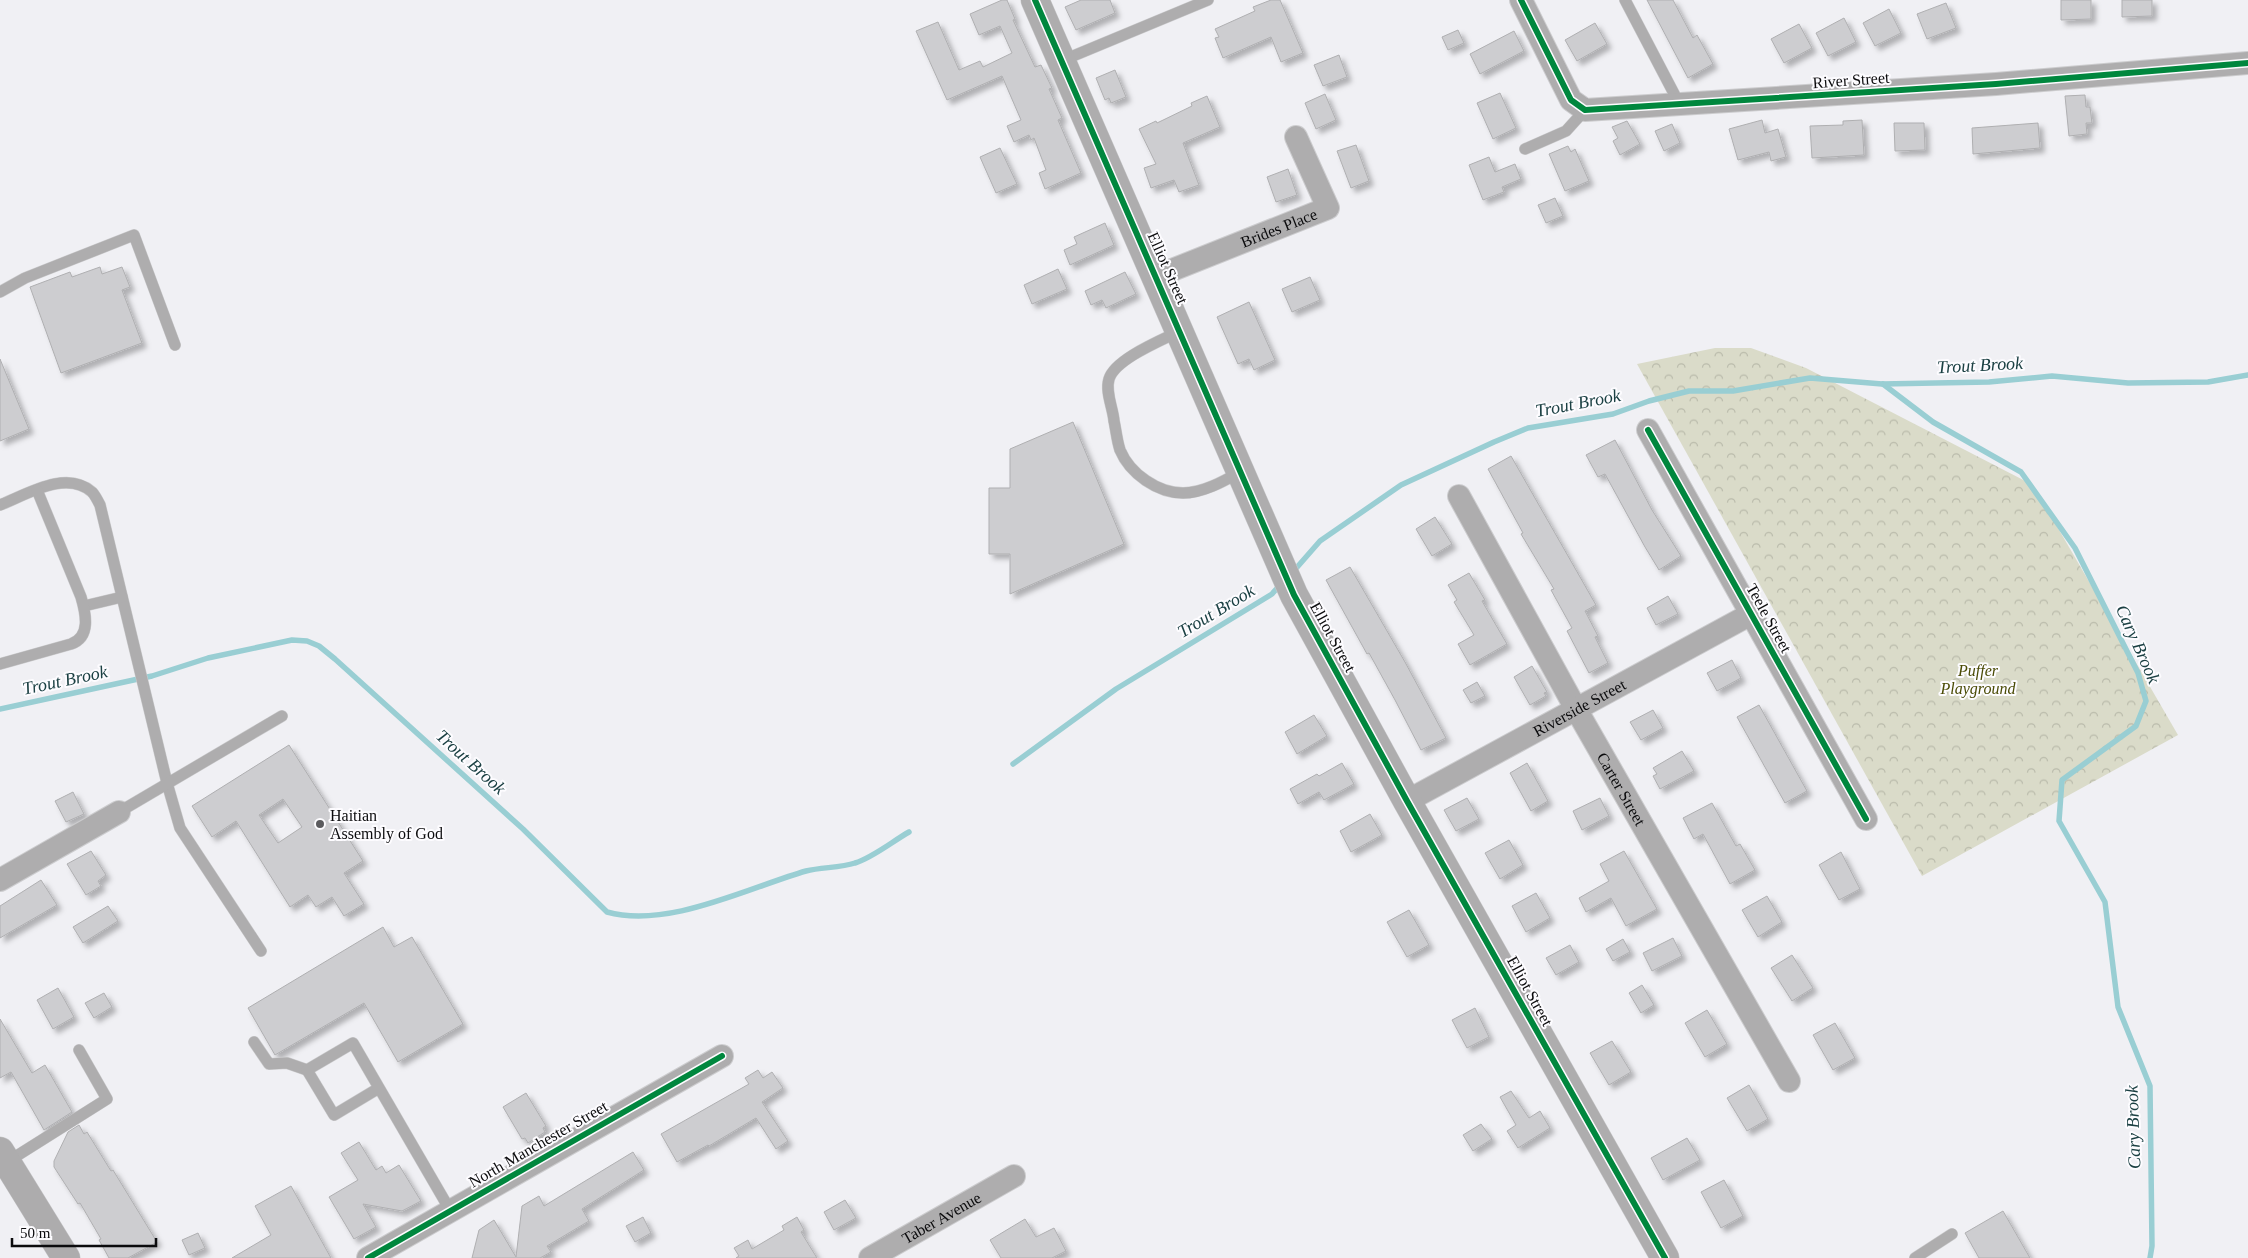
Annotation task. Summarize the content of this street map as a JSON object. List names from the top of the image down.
{
  "streets": {
    "street": [
      "River Street",
      "Brides Place",
      "Elliot Street",
      "Teele Street",
      "Riverside Street",
      "Carter Street",
      "North Manchester Street",
      "Taber Avenue"
    ]
  },
  "crossings": [
    ["Brides Place", "Elliot Street"],
    ["Elliot Street", "Riverside Street"],
    ["Teele Street", "Riverside Street"],
    ["Riverside Street", "Carter Street"]
  ],
  "water": ["Trout Brook", "Cary Brook"],
  "parks": ["Puffer Playground"],
  "places": ["Haitian Assembly of God"],
  "scale_bar": "50 m"
}
